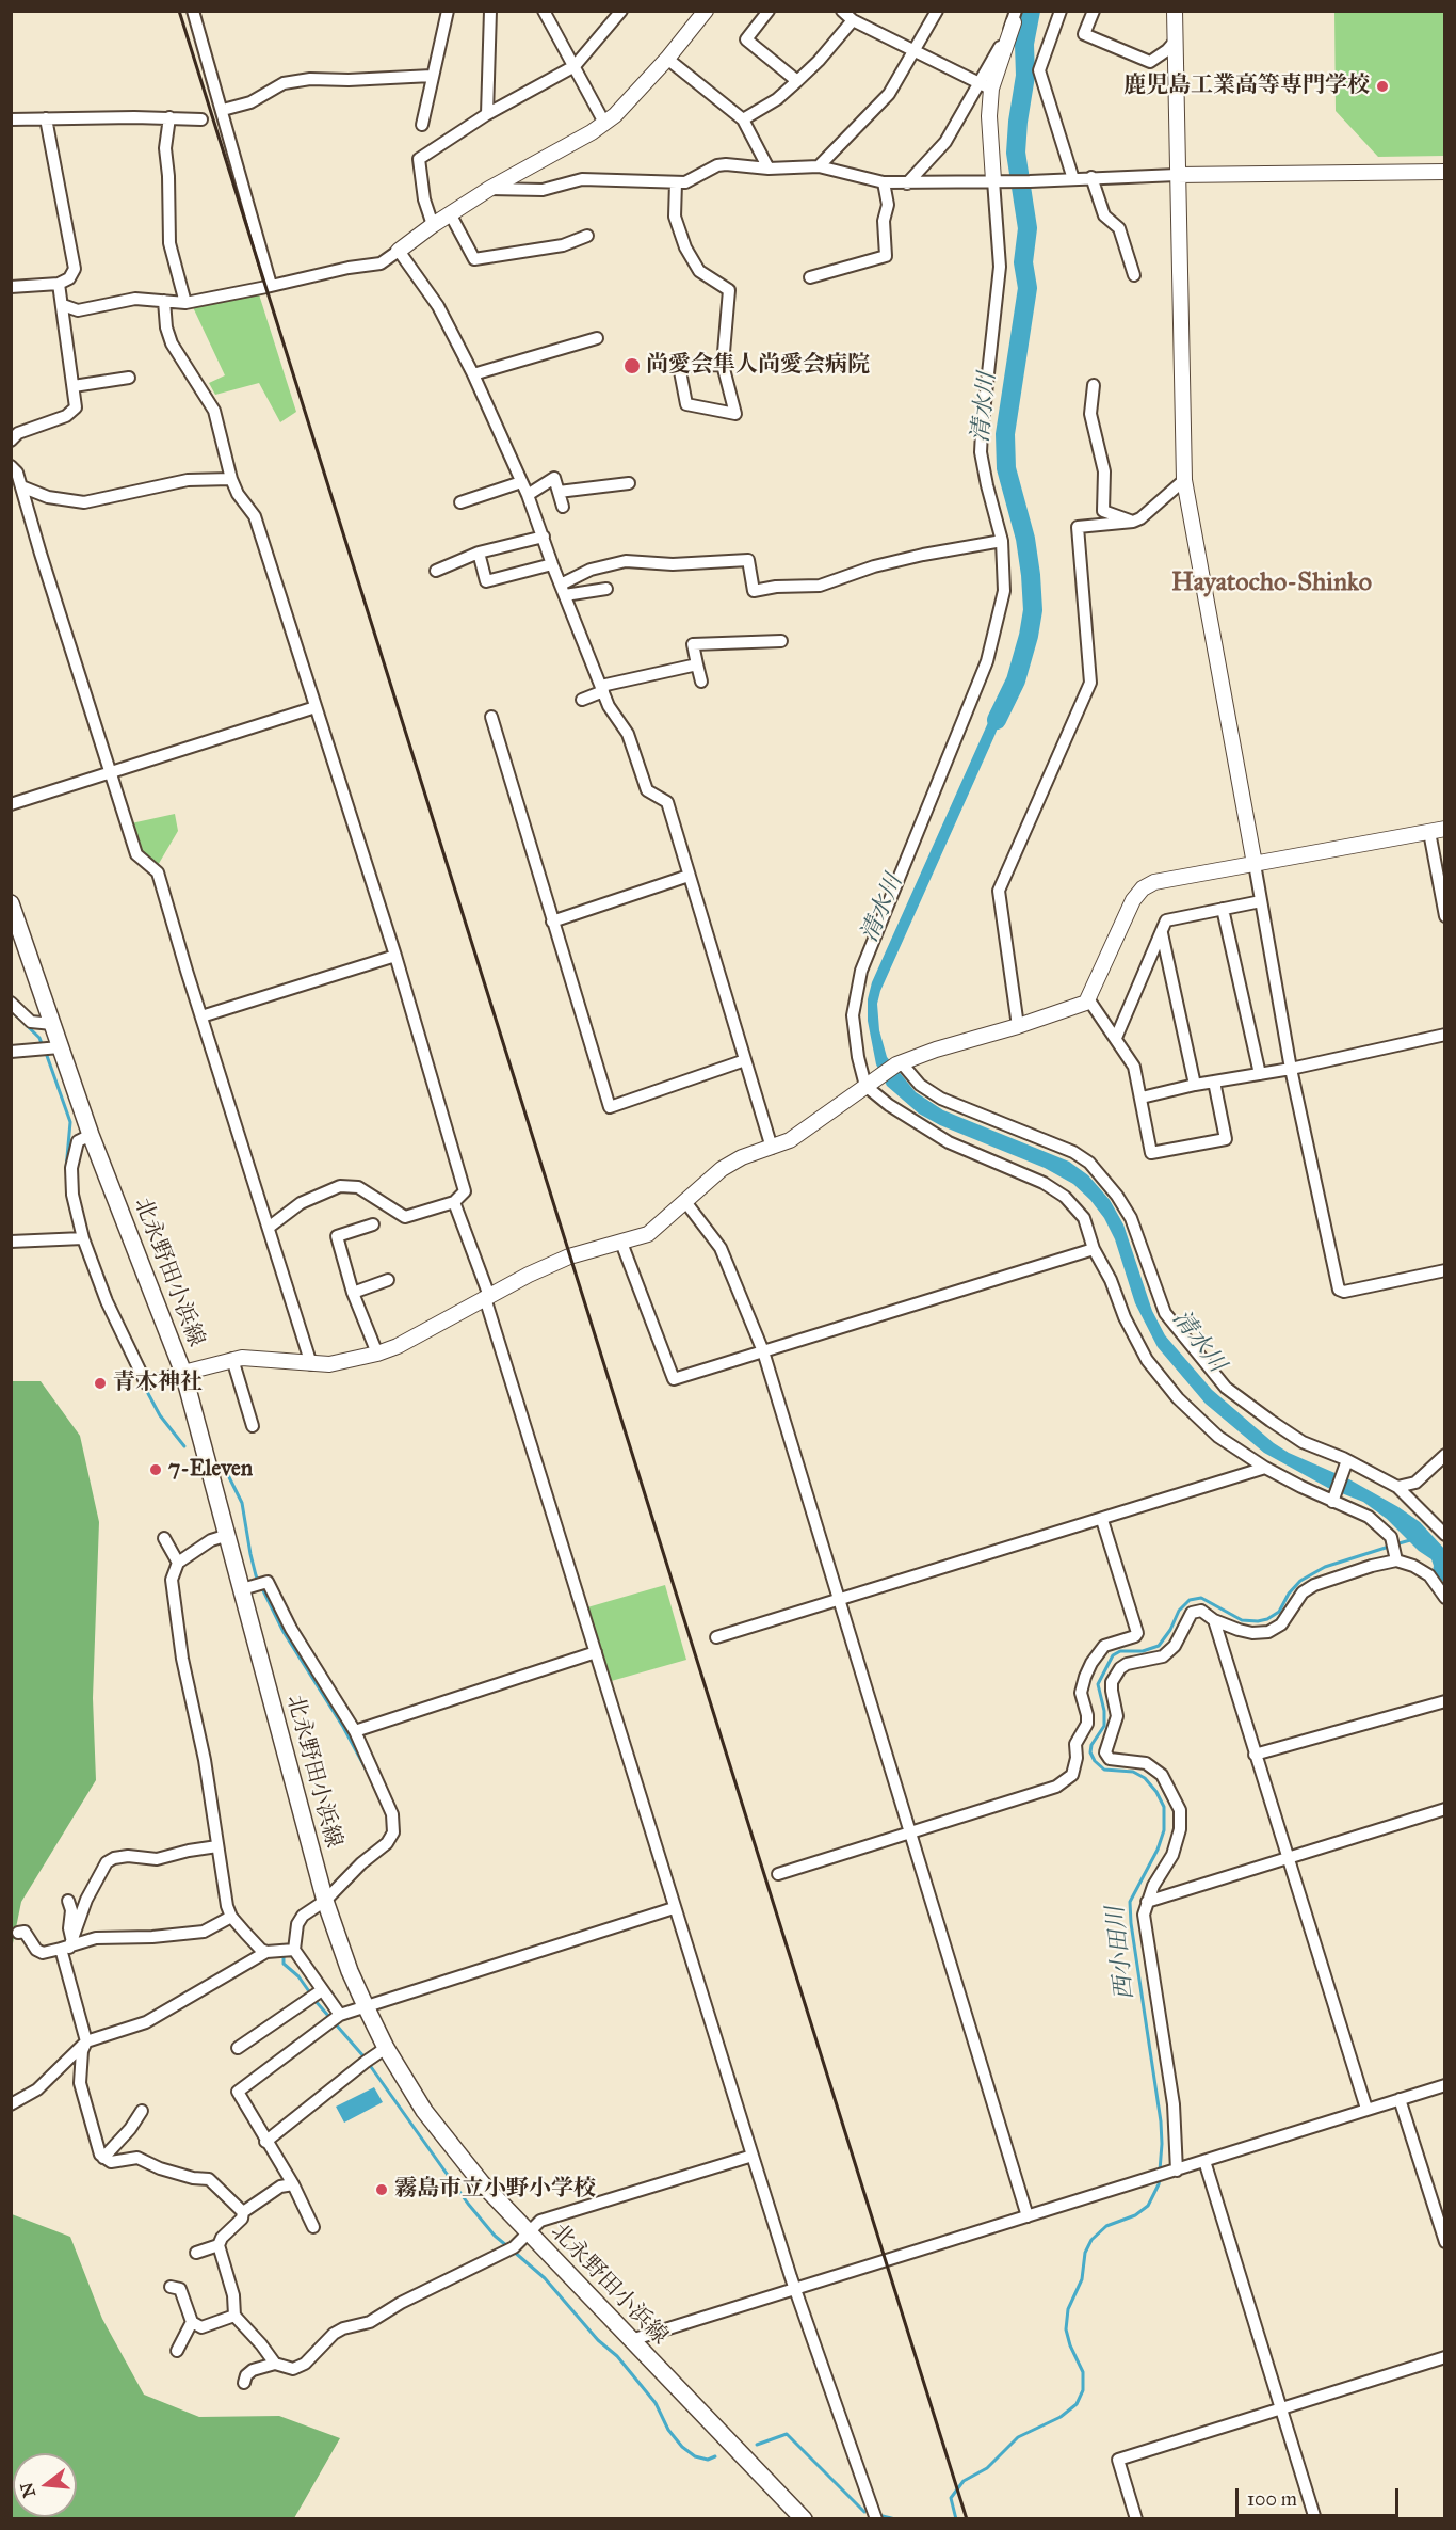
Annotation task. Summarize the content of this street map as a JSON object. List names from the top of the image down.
{
  "streets": {
    "main road": ["北永野田小浜線"]
  },
  "districts": ["Hayatocho-Shinko"],
  "water": ["清水川", "西小田川"],
  "places": [
    "鹿児島工業高等専門学校",
    "尚愛会隼人尚愛会病院",
    "青木神社",
    "7-Eleven",
    "霧島市立小野小学校"
  ],
  "scale_bar": "100 m",
  "north": "left"
}
